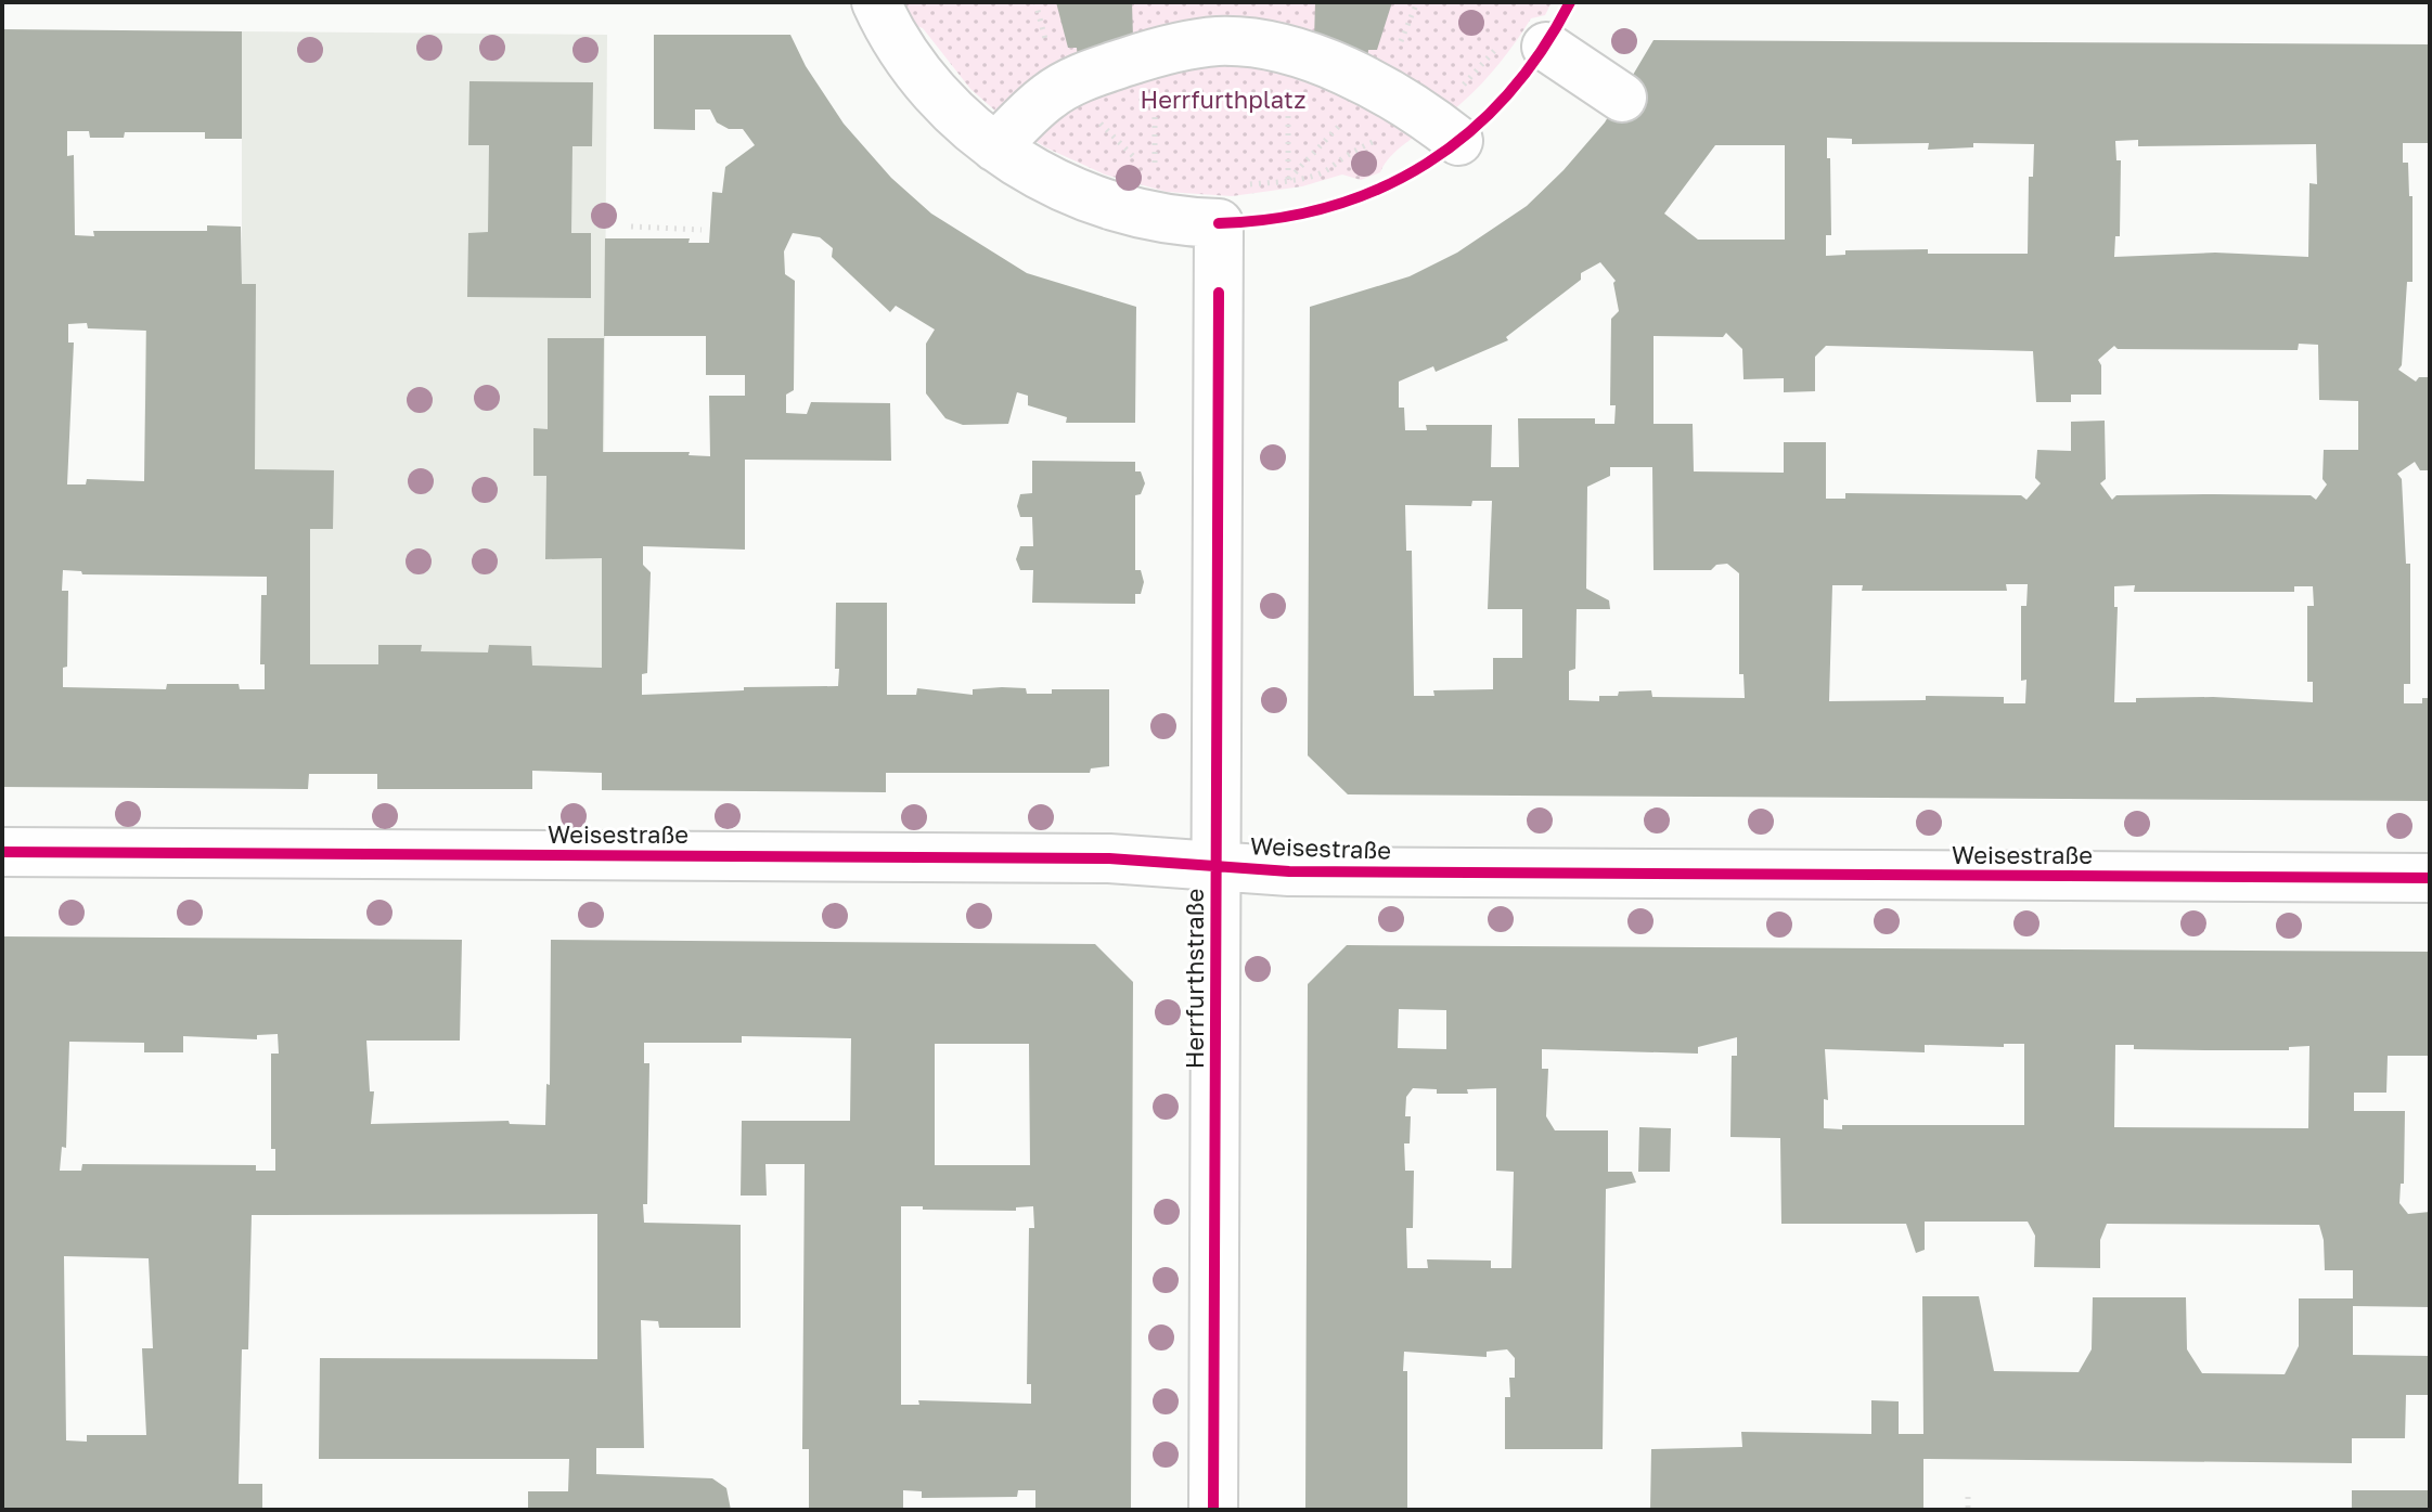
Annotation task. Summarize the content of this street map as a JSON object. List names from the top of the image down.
{
  "streets": {
    "street": ["Weisestraße", "Herrfurthstraße"]
  },
  "crossings": [
    ["Weisestraße", "Herrfurthstraße"]
  ],
  "parks": ["Herrfurthplatz"]
}
